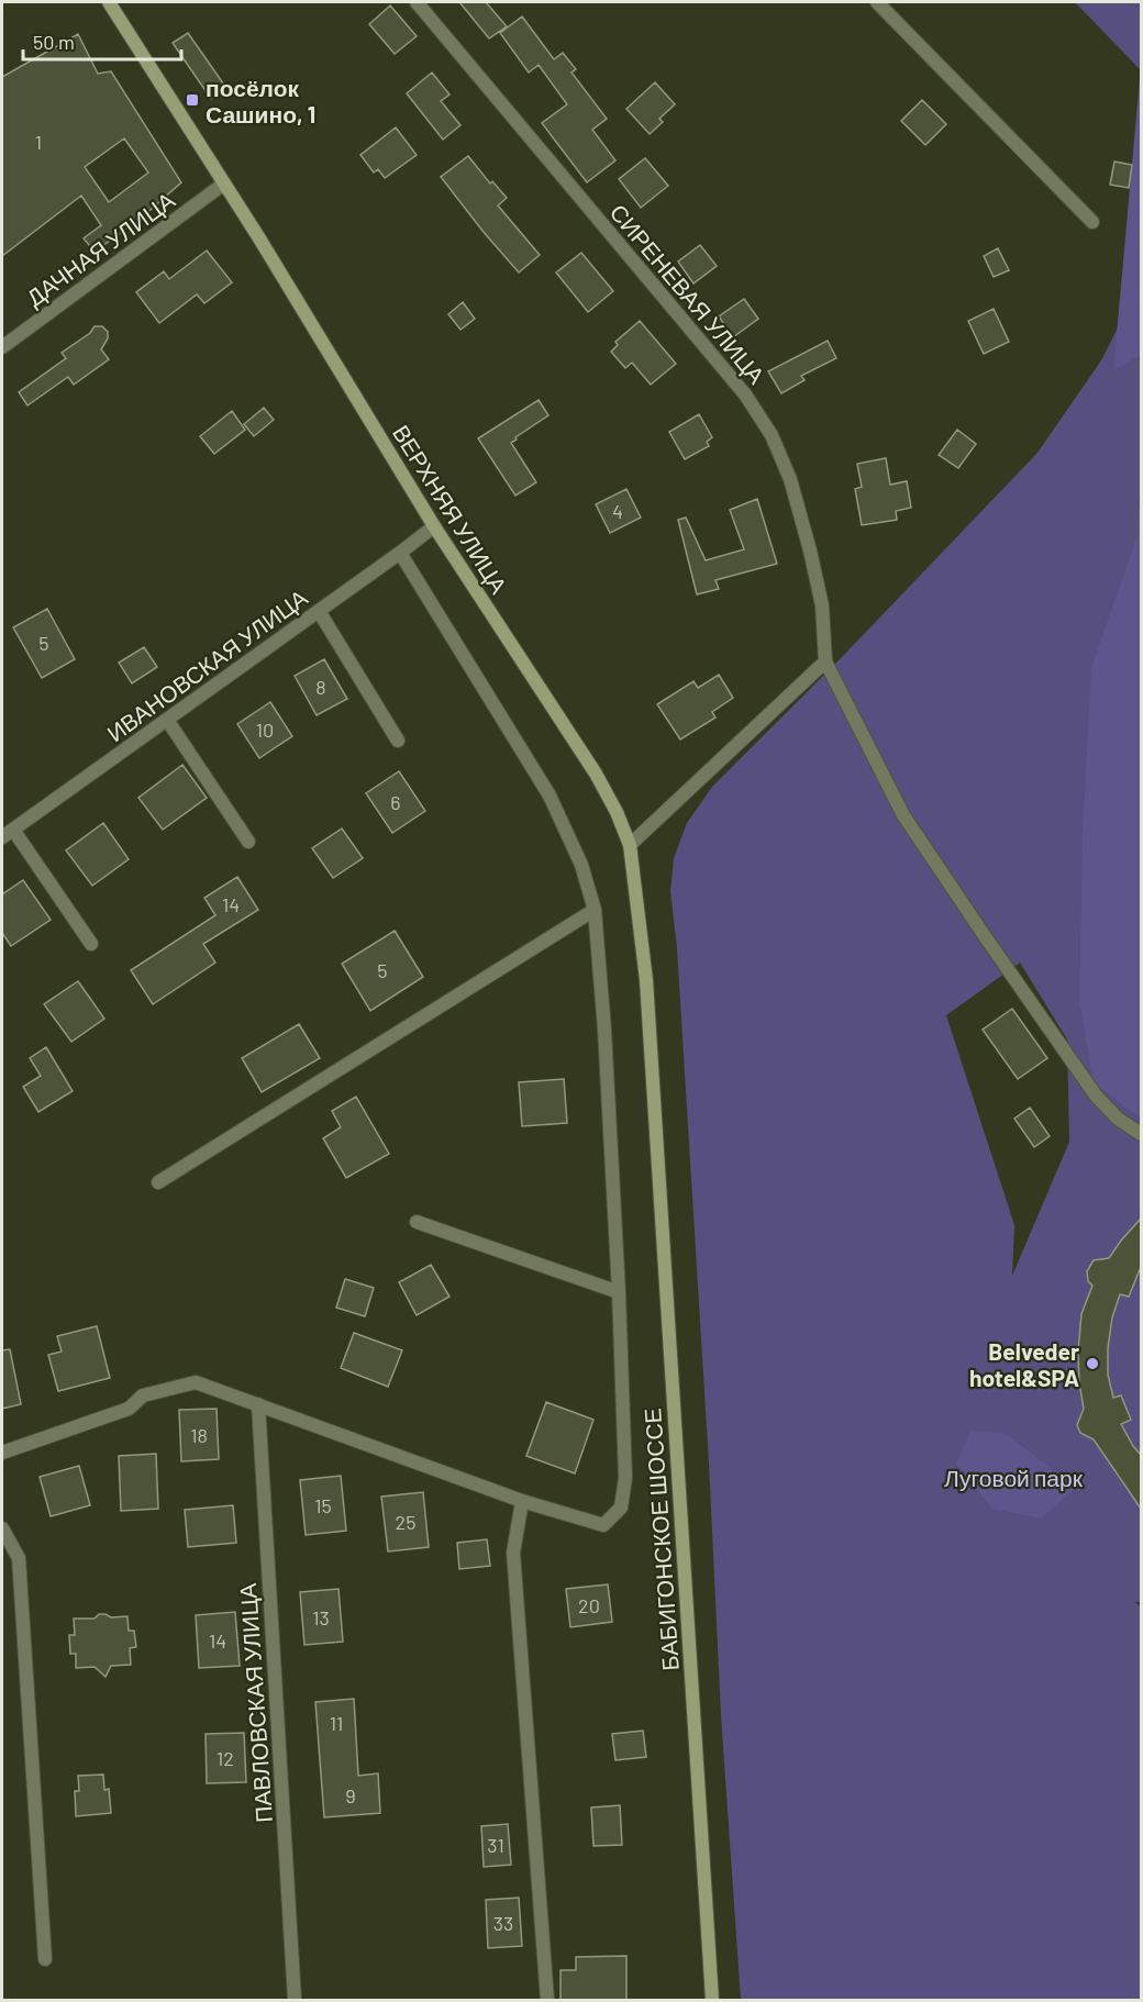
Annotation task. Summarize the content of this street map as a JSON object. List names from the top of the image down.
{
  "streets": {
    "street": [
      "ДАЧНАЯ УЛИЦА",
      "СИРЕНЕВАЯ УЛИЦА",
      "ВЕРХНЯЯ УЛИЦА",
      "ИВАНОВСКАЯ УЛИЦА",
      "БАБИГОНСКОЕ ШОССЕ",
      "ПАВЛОВСКАЯ УЛИЦА"
    ]
  },
  "crossings": [
    ["ДАЧНАЯ УЛИЦА", "ВЕРХНЯЯ УЛИЦА"],
    ["ВЕРХНЯЯ УЛИЦА", "ИВАНОВСКАЯ УЛИЦА"],
    ["ВЕРХНЯЯ УЛИЦА", "БАБИГОНСКОЕ ШОССЕ"]
  ],
  "parks": ["Луговой парк"],
  "places": {
    "transit": ["посёлок Сашино, 1"],
    "other": ["Belveder hotel&SPA"]
  },
  "house_numbers": [
    "1",
    "4",
    "5",
    "8",
    "10",
    "6",
    "14",
    "5",
    "18",
    "15",
    "25",
    "20",
    "13",
    "14",
    "11",
    "12",
    "9",
    "31",
    "33"
  ],
  "scale_bar": "50 m"
}
